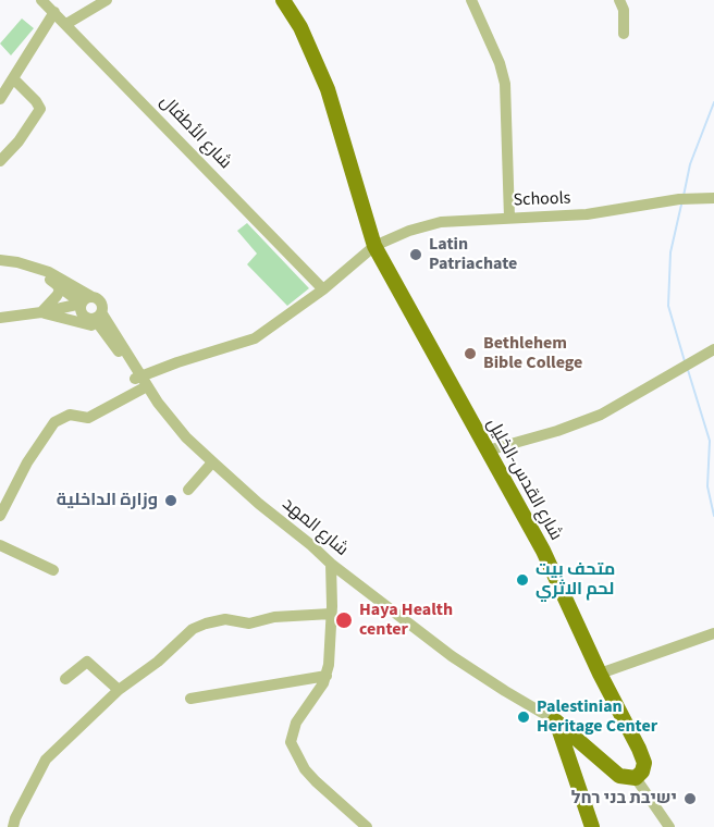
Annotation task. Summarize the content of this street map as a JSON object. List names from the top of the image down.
{
  "streets": {
    "main road": ["شارع القدس-الخليل"],
    "street": ["شارع الأطفال", "Schools", "شارع المهد"]
  },
  "crossings": [
    ["شارع الأطفال", "Schools"],
    ["Schools", "شارع القدس-الخليل"],
    ["Schools", "شارع المهد"]
  ],
  "places": [
    "Latin Patriachate",
    "Bethlehem Bible College",
    "وزارة الداخلية",
    "متحف بيت لحم الاثري",
    "Haya Health center",
    "Palestinian Heritage Center",
    "ישיבת בני רחל"
  ]
}
